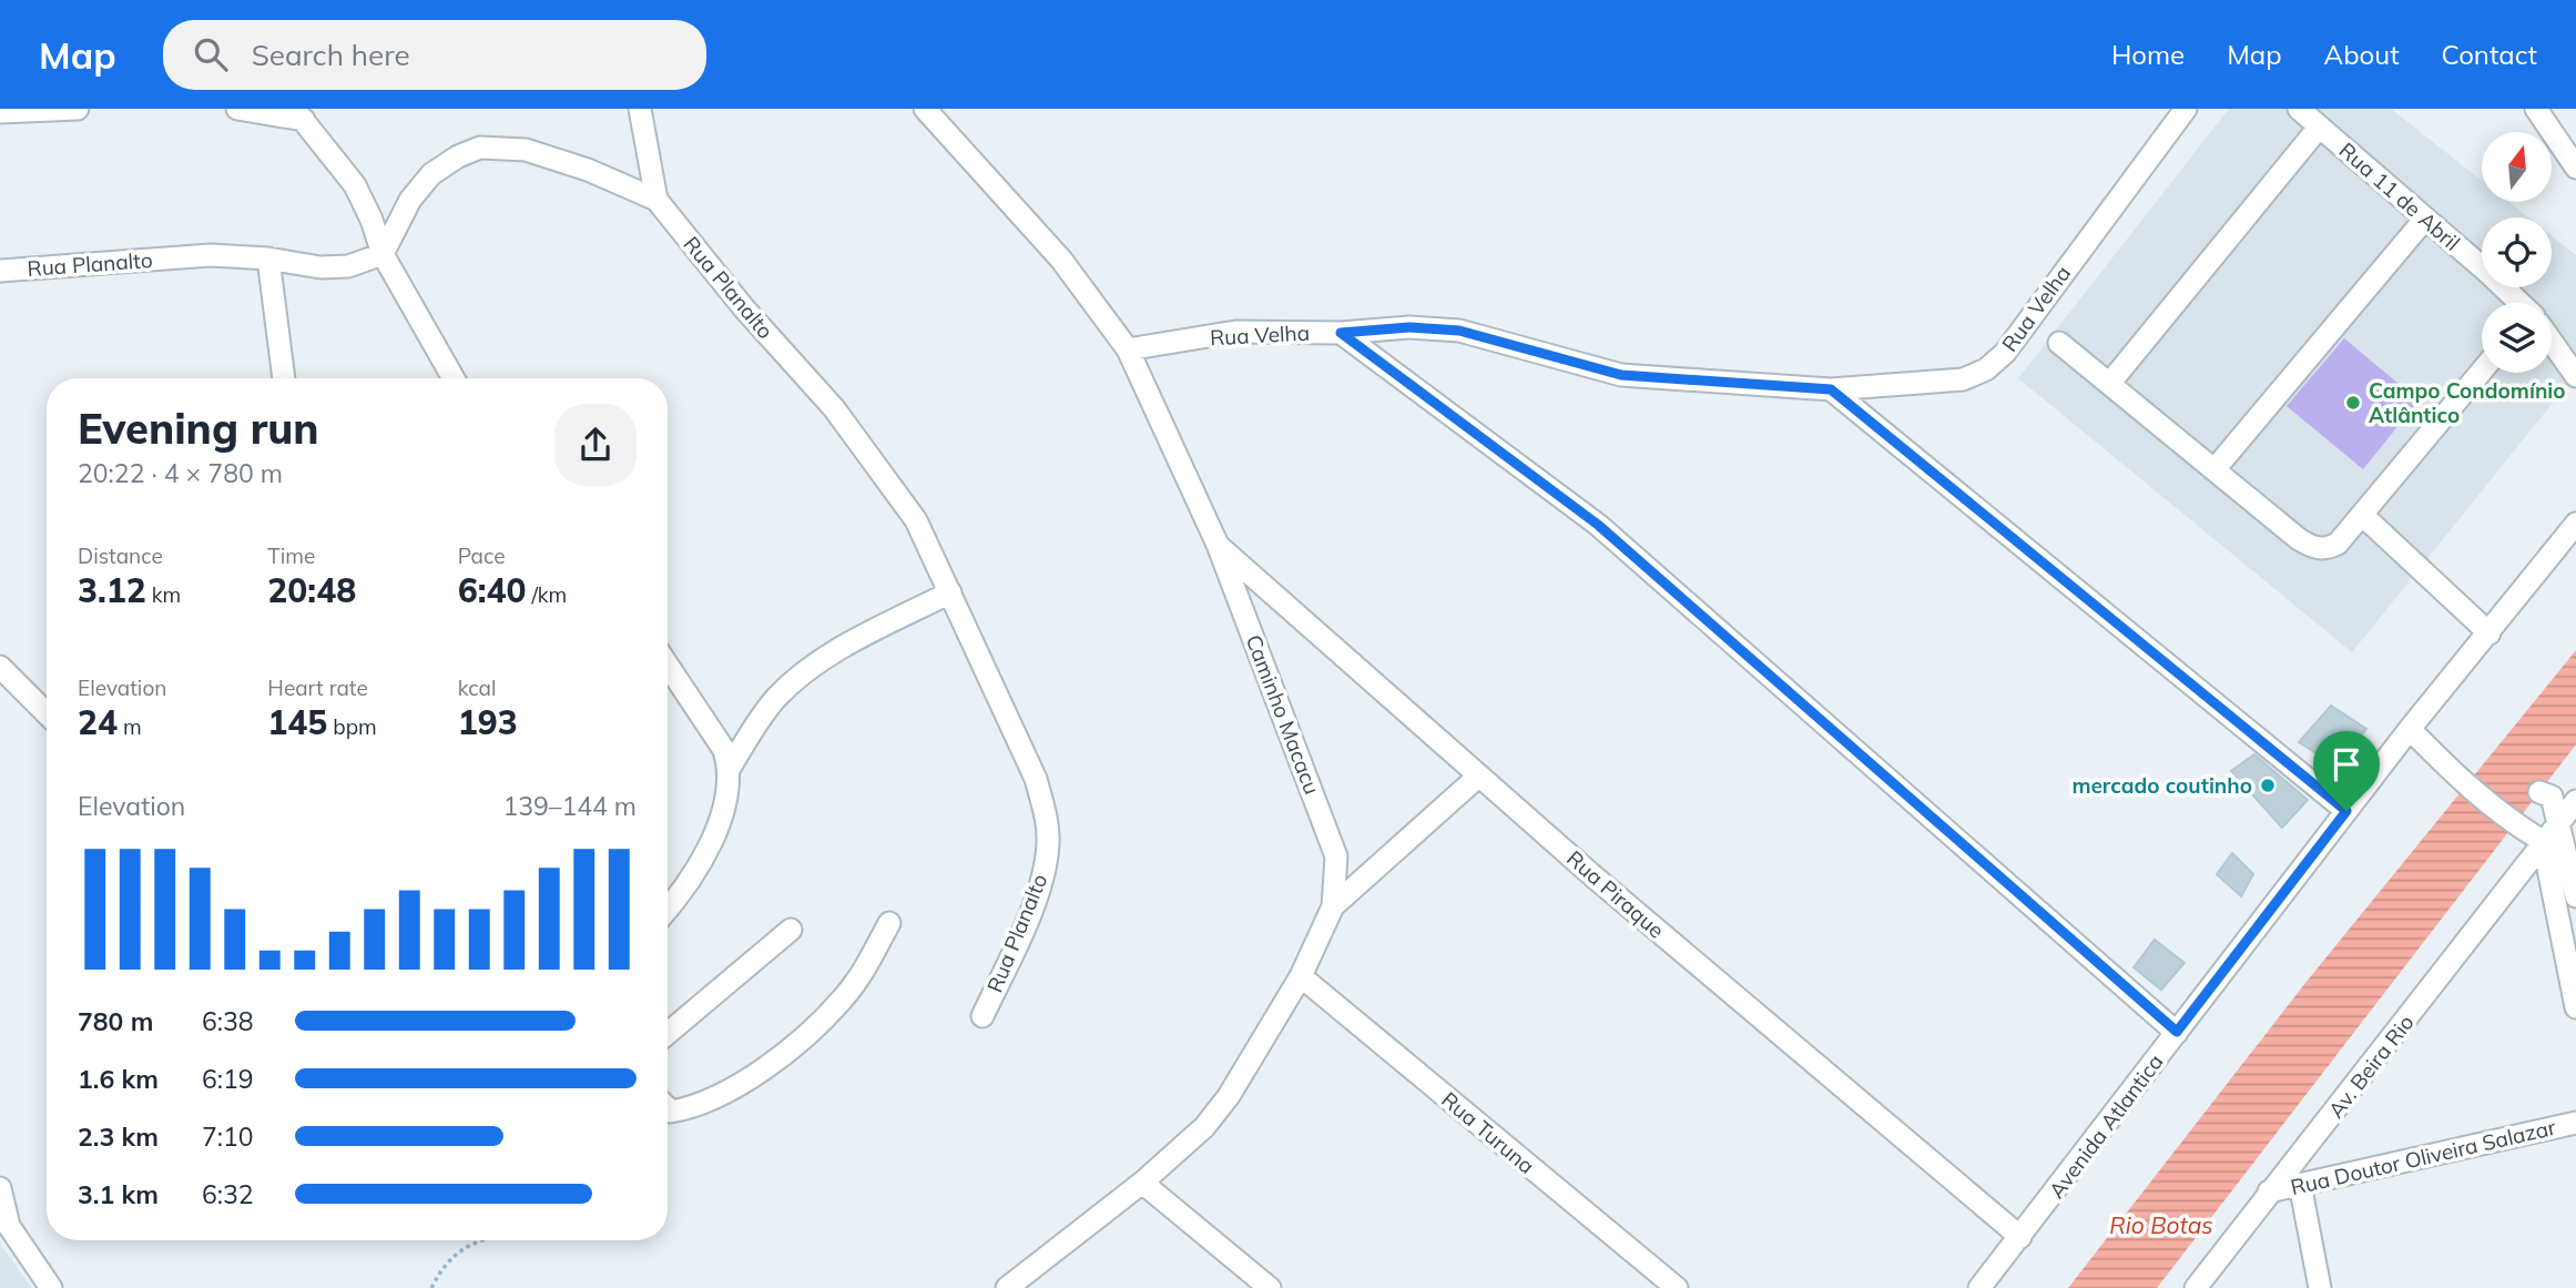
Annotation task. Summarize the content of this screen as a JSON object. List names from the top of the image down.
{
  "streets": {
    "street": [
      "Rua 11 de Abril",
      "Rua Planalto",
      "Rua Velha",
      "Caminho Macacu",
      "Rua Piraque",
      "Av. Beira Rio",
      "Avenida Atlantica",
      "Rua Turuna",
      "Rua Doutor Oliveira Salazar"
    ]
  },
  "crossings": [
    ["Rua Velha", "Caminho Macacu"],
    ["Caminho Macacu", "Rua Piraque"],
    ["Caminho Macacu", "Rua Turuna"],
    ["Rua Piraque", "Avenida Atlantica"],
    ["Av. Beira Rio", "Rua Doutor Oliveira Salazar"]
  ],
  "water": ["Rio Botas"],
  "places": ["Campo Condomínio Atlântico", "mercado coutinho"],
  "north": "top",
  "page": {
    "header": "Map",
    "search": "Search here",
    "nav": [
      "Home",
      "Map",
      "About",
      "Contact"
    ],
    "heading": ["Evening run", "20:22 · 4 × 780 m"],
    "stats": [
      ["Distance", "3.12 km"],
      ["Time", "20:48"],
      ["Pace", "6:40 /km"],
      ["Elevation", "24 m"],
      ["Heart rate", "145 bpm"],
      ["kcal", "193"]
    ],
    "chart": ["Elevation", "139–144 m"],
    "list": [
      {
        "name": "780 m",
        "note": "6:38"
      },
      {
        "name": "1.6 km",
        "note": "6:19"
      },
      {
        "name": "2.3 km",
        "note": "7:10"
      },
      {
        "name": "3.1 km",
        "note": "6:32"
      }
    ]
  }
}
